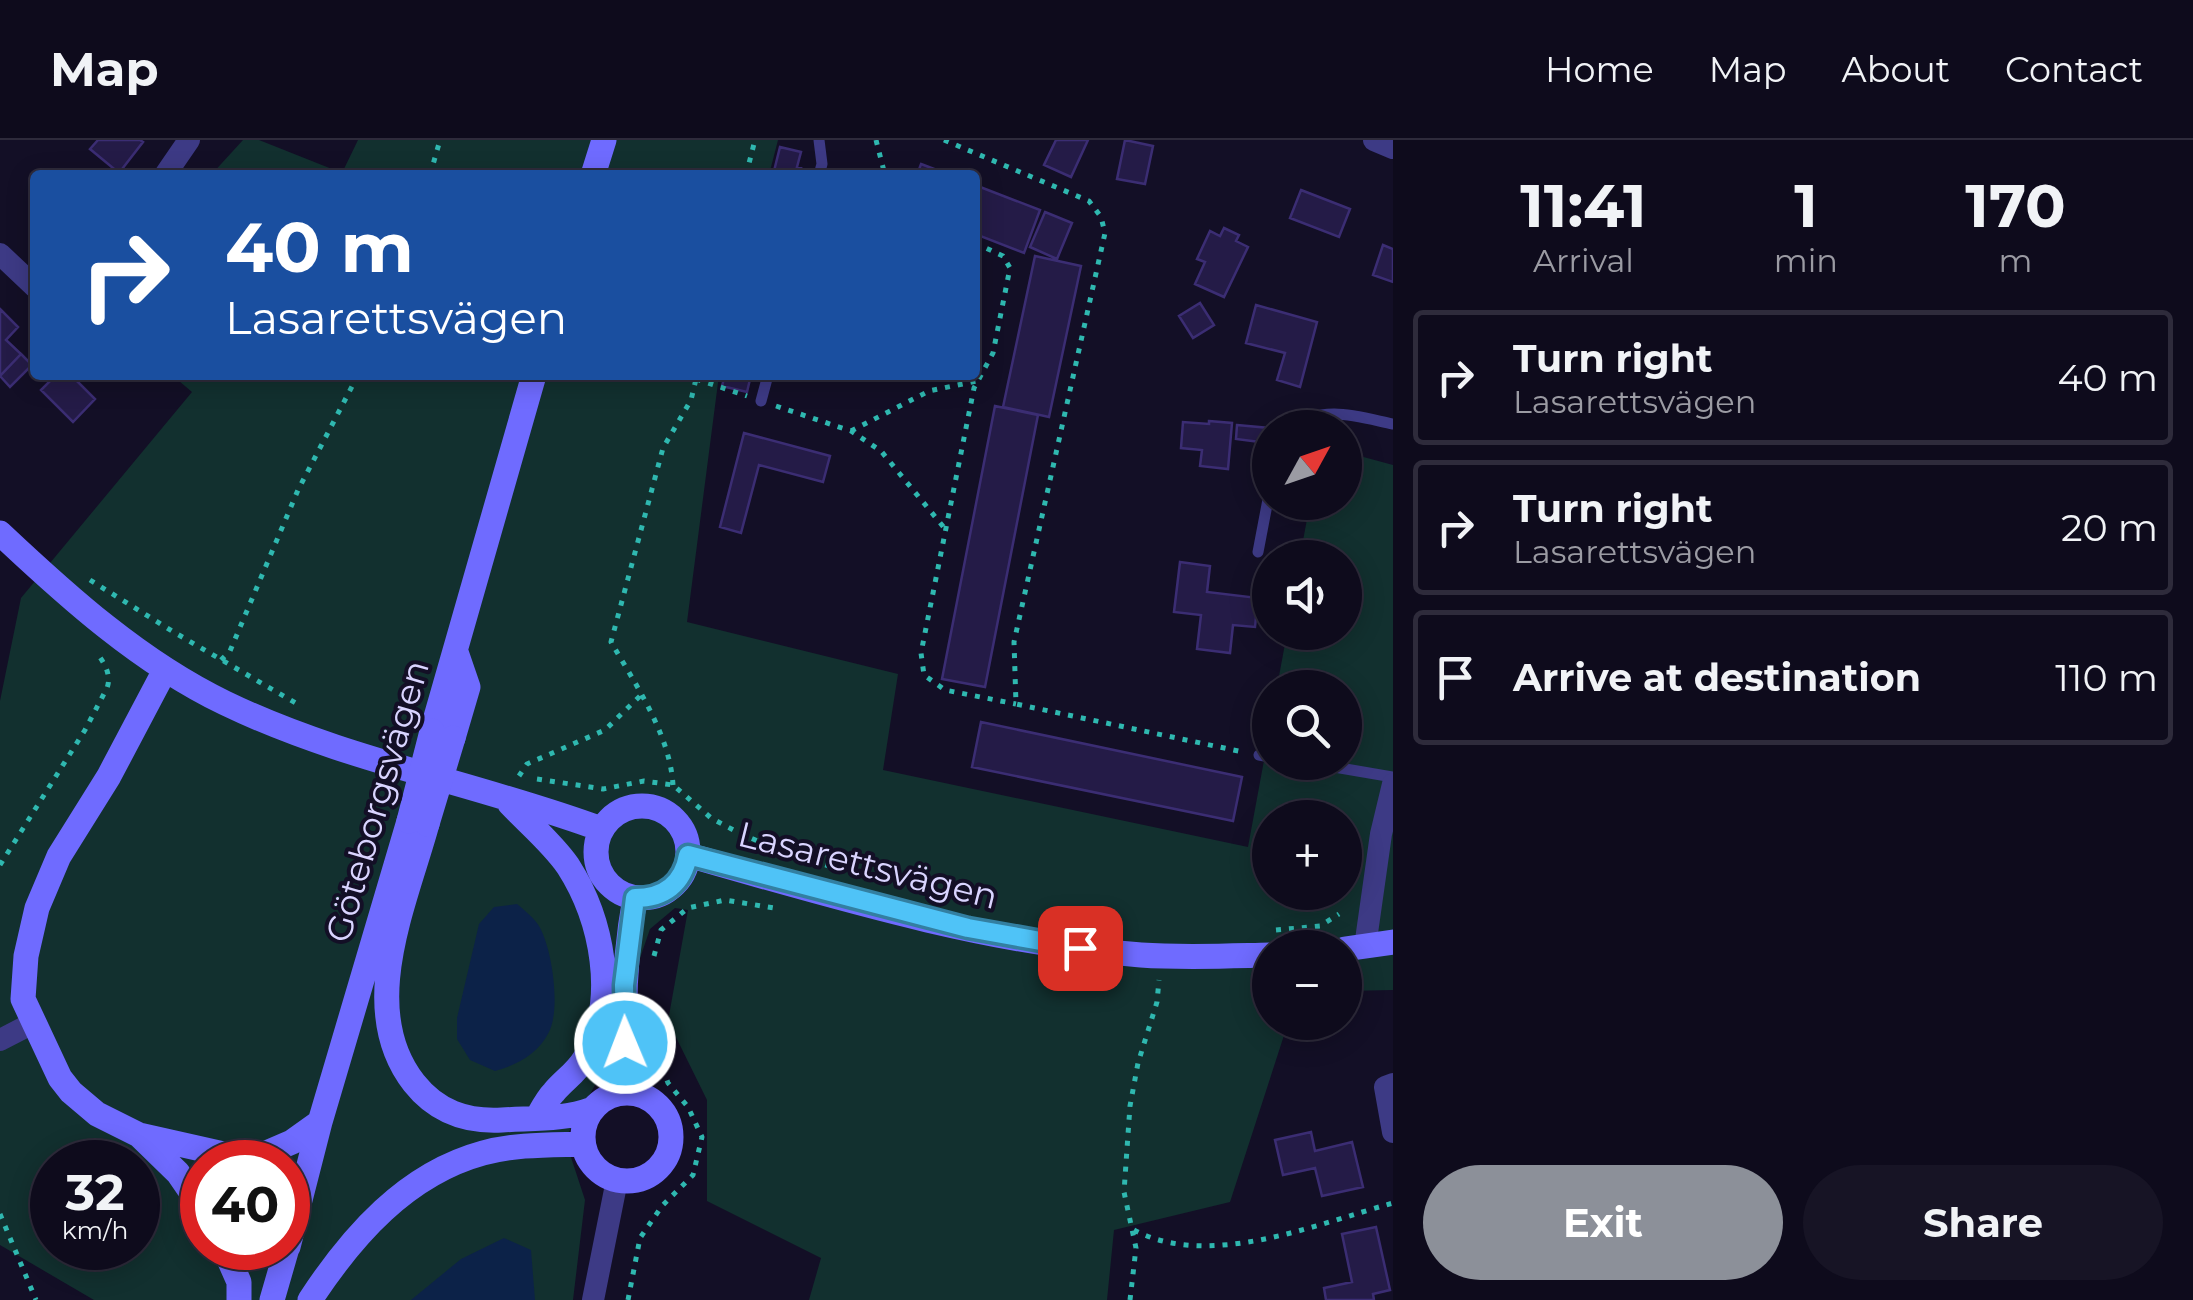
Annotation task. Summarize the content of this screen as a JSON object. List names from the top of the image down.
{
  "streets": {
    "main road": ["Göteborgsvägen", "Lasarettsvägen"]
  },
  "north": "top right",
  "page": {
    "header": "Map",
    "nav": [
      "Home",
      "Map",
      "About",
      "Contact"
    ],
    "eta": [
      "11:41",
      "Arrival",
      "1",
      "min",
      "170",
      "m"
    ],
    "turn": ["40 m", "Lasarettsvägen"],
    "list": [
      {
        "name": "Turn right",
        "note": "Lasarettsvägen",
        "value": "40 m"
      },
      {
        "name": "Turn right",
        "note": "Lasarettsvägen",
        "value": "20 m"
      },
      {
        "name": "Arrive at destination",
        "value": "110 m"
      }
    ],
    "map_buttons": ["+", "−"],
    "speed": "32 km/h",
    "limit": "40",
    "buttons": ["Exit", "Share"]
  }
}
